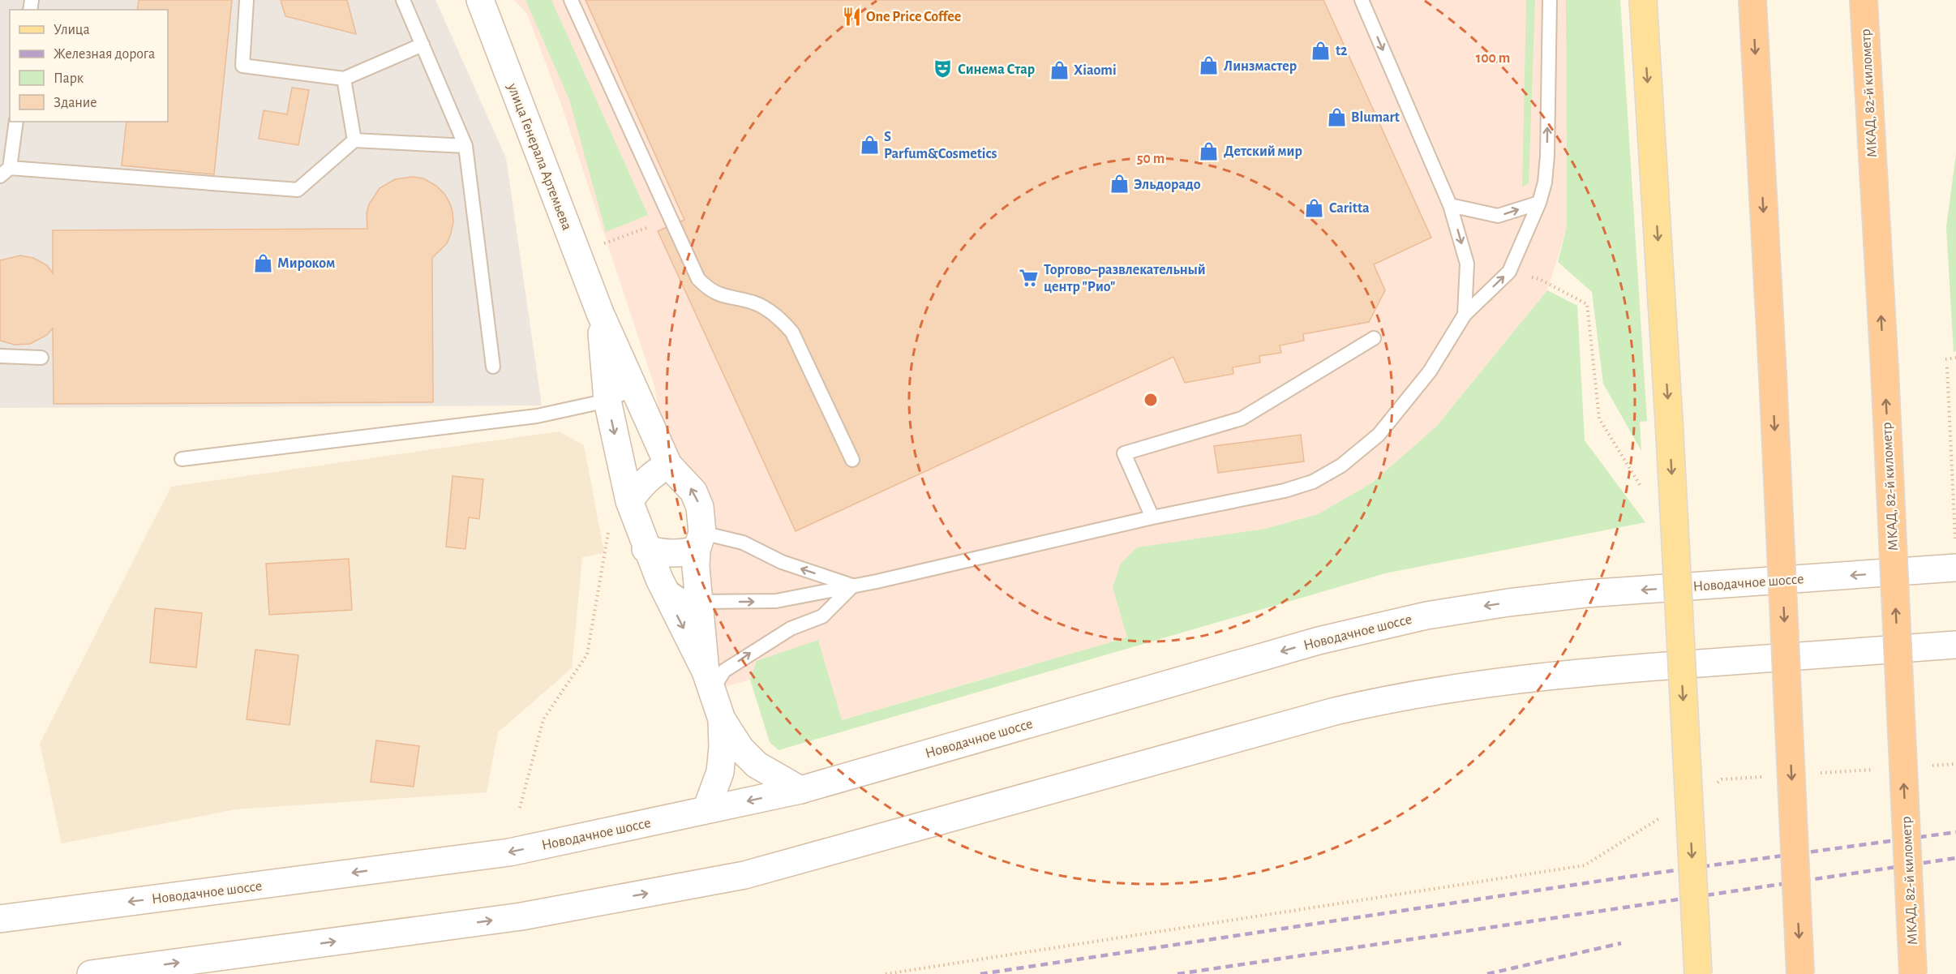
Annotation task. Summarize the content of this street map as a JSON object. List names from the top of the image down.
{
  "streets": {
    "highway": ["МКАД, 82-й километр"],
    "main road": ["улица Генерала Артемьева", "Новодачное шоссе"]
  },
  "places": {
    "restaurant": ["One Price Coffee"],
    "shop": [
      "t2",
      "Линзмастер",
      "Xiaomi",
      "Blumart",
      "S Parfum&Cosmetics",
      "Детский мир",
      "Эльдорадо",
      "Caritta",
      "Мироком"
    ],
    "theatre": ["Синема Стар"],
    "supermarket": ["Торгово–развлекательный центр \"Рио\""]
  },
  "legend": [
    "Улица",
    "Железная дорога",
    "Парк",
    "Здание"
  ],
  "rings": ["100 m", "50 m"]
}
